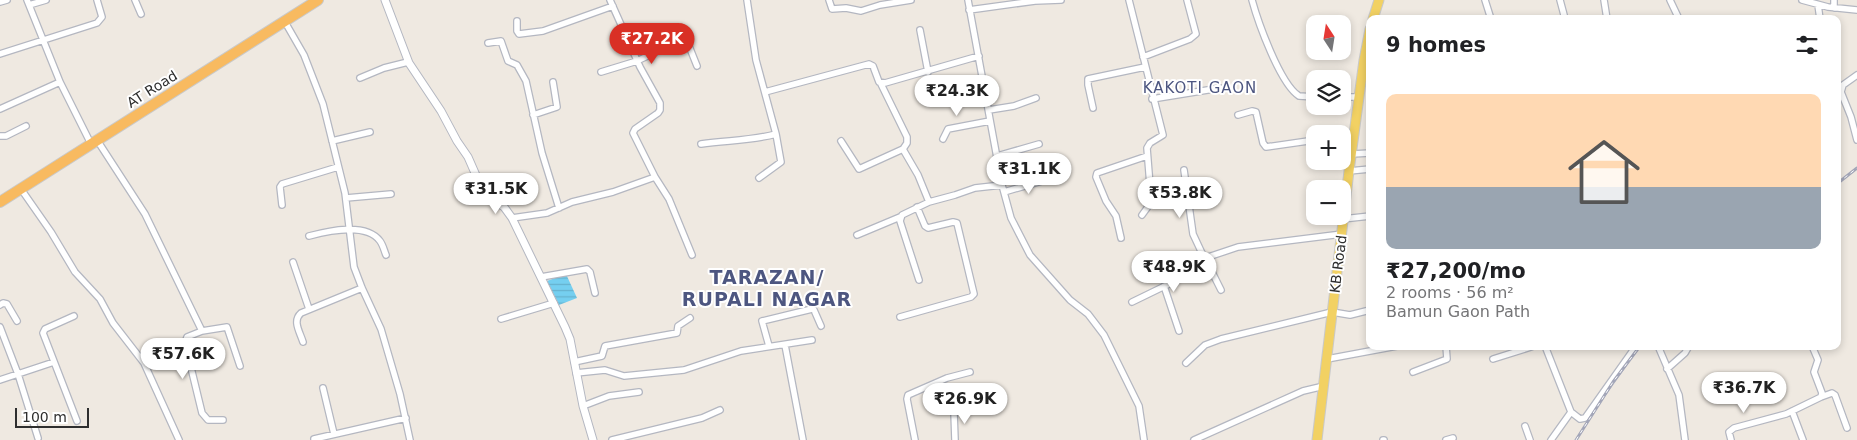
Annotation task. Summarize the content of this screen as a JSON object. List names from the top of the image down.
{
  "streets": {
    "highway": ["AT Road"],
    "main road": ["KB Road"]
  },
  "districts": ["KAKOTI GAON", "TARAZAN/ RUPALI NAGAR"],
  "scale_bar": "100 m",
  "north": "top",
  "page": {
    "map_buttons": ["+", "−"],
    "heading": "9 homes",
    "price": [
      "₹27.2K",
      "₹24.3K",
      "₹31.1K",
      "₹31.5K",
      "₹53.8K",
      "₹48.9K",
      "₹57.6K",
      "₹36.7K",
      "₹26.9K"
    ],
    "list": [
      {
        "name": "₹27,200/mo",
        "note": "2 rooms · 56 m² · Bamun Gaon Path"
      }
    ],
    "scale": "100 m"
  }
}
